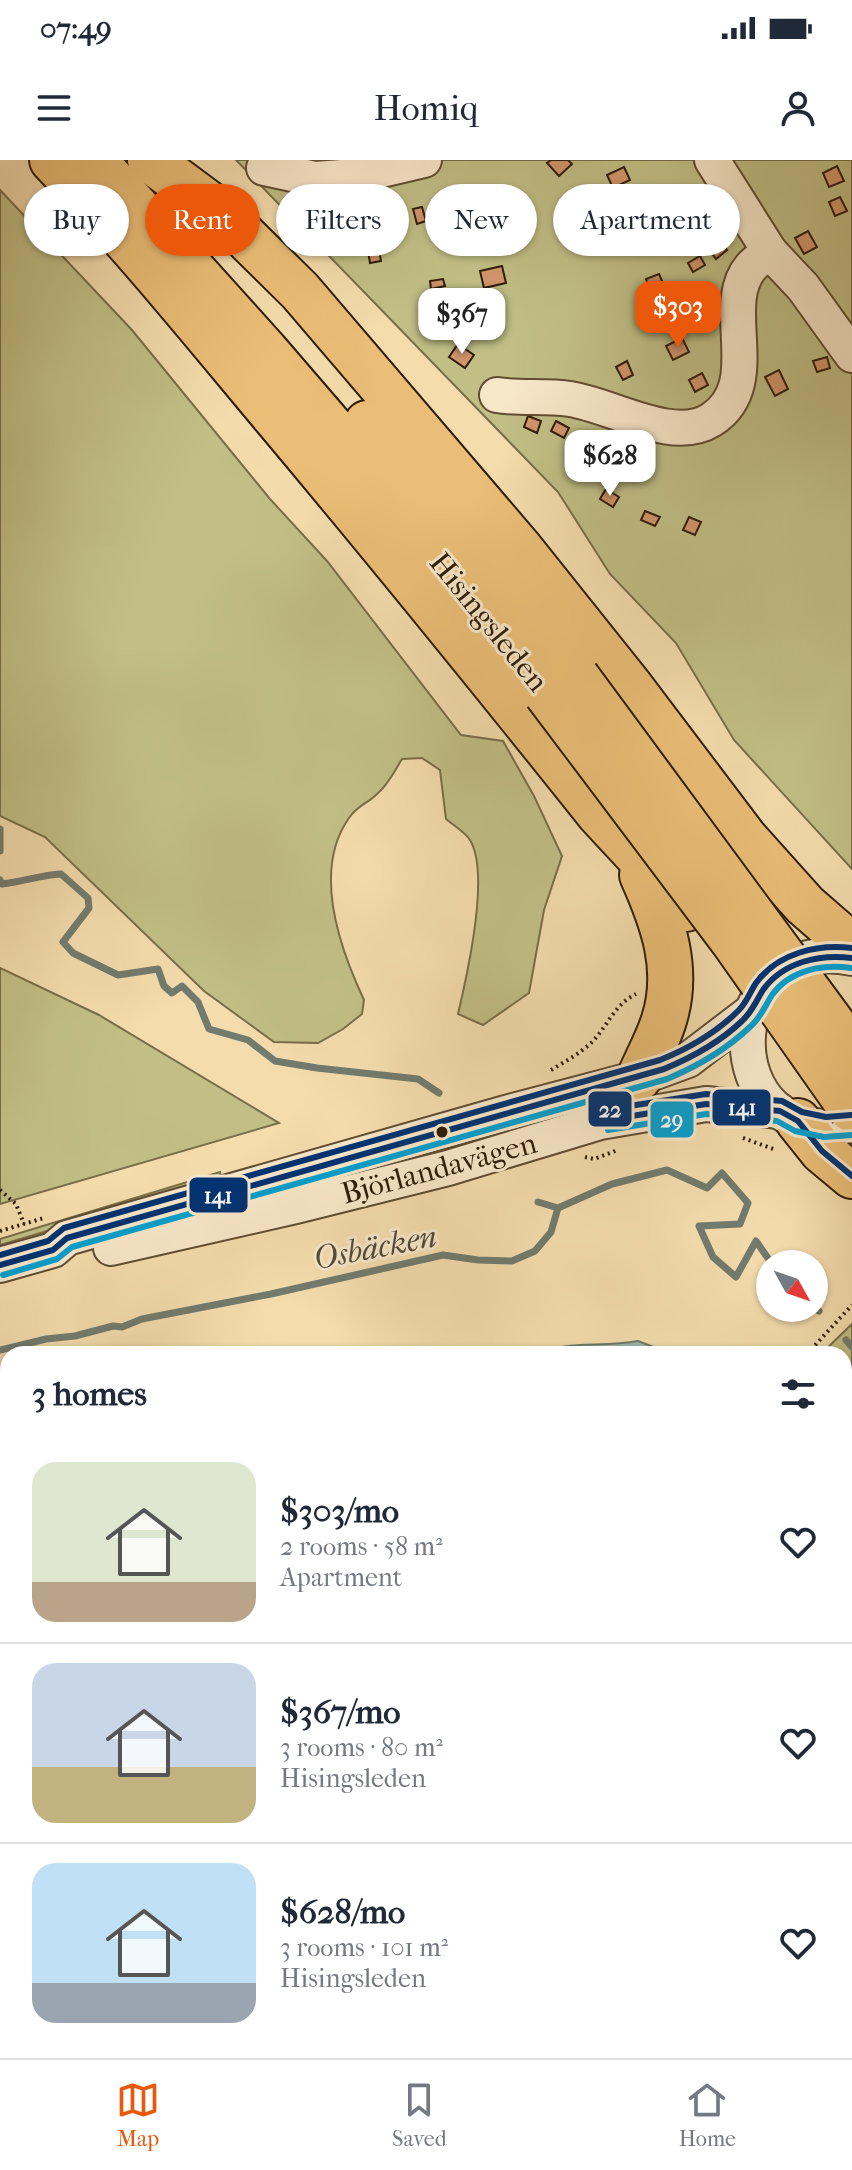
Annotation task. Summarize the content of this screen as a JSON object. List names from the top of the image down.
{
  "streets": {
    "highway": ["Hisingsleden"],
    "street": ["Björlandavägen"]
  },
  "water": ["Osbäcken"],
  "lines": ["transit line 22", "transit line 141", "transit line 29"],
  "north": "bottom right",
  "page": {
    "status": "07:49",
    "header": "Homiq",
    "chip": [
      "Buy",
      "Rent",
      "Filters",
      "New",
      "Apartment"
    ],
    "price": ["$303", "$367", "$628"],
    "heading": "3 homes",
    "list": [
      {
        "name": "$303/mo",
        "note": "2 rooms · 58 m² · Apartment"
      },
      {
        "name": "$367/mo",
        "note": "3 rooms · 80 m² · Hisingsleden"
      },
      {
        "name": "$628/mo",
        "note": "3 rooms · 101 m² · Hisingsleden"
      }
    ],
    "tabs": ["Map", "Saved", "Home"]
  }
}
